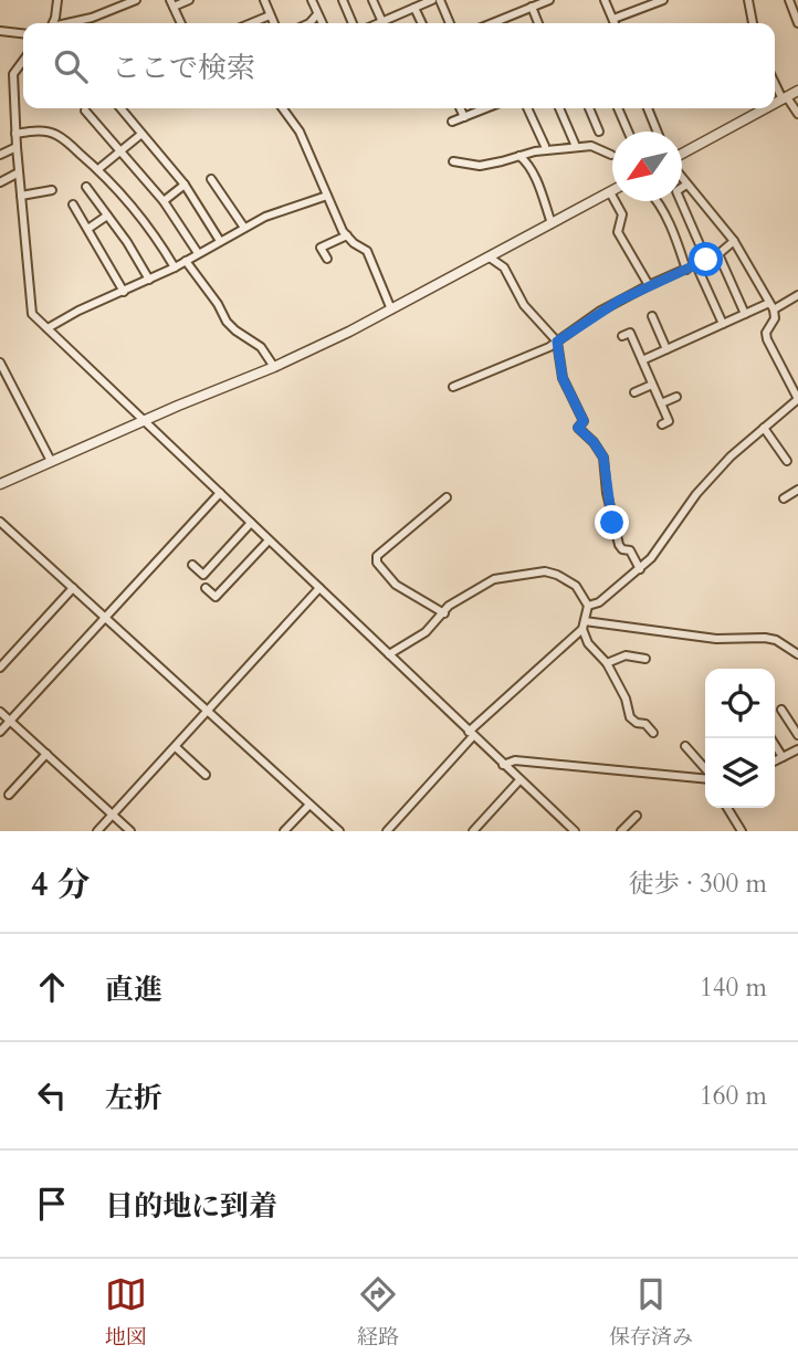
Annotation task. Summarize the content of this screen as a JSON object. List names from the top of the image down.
{
  "north": "bottom left",
  "page": {
    "search": "ここで検索",
    "heading": ["4 分", "徒歩 · 300 m"],
    "list": [
      ["直進", "140 m"],
      ["左折", "160 m"],
      "目的地に到着"
    ],
    "nav": ["地図", "経路", "保存済み"]
  }
}
